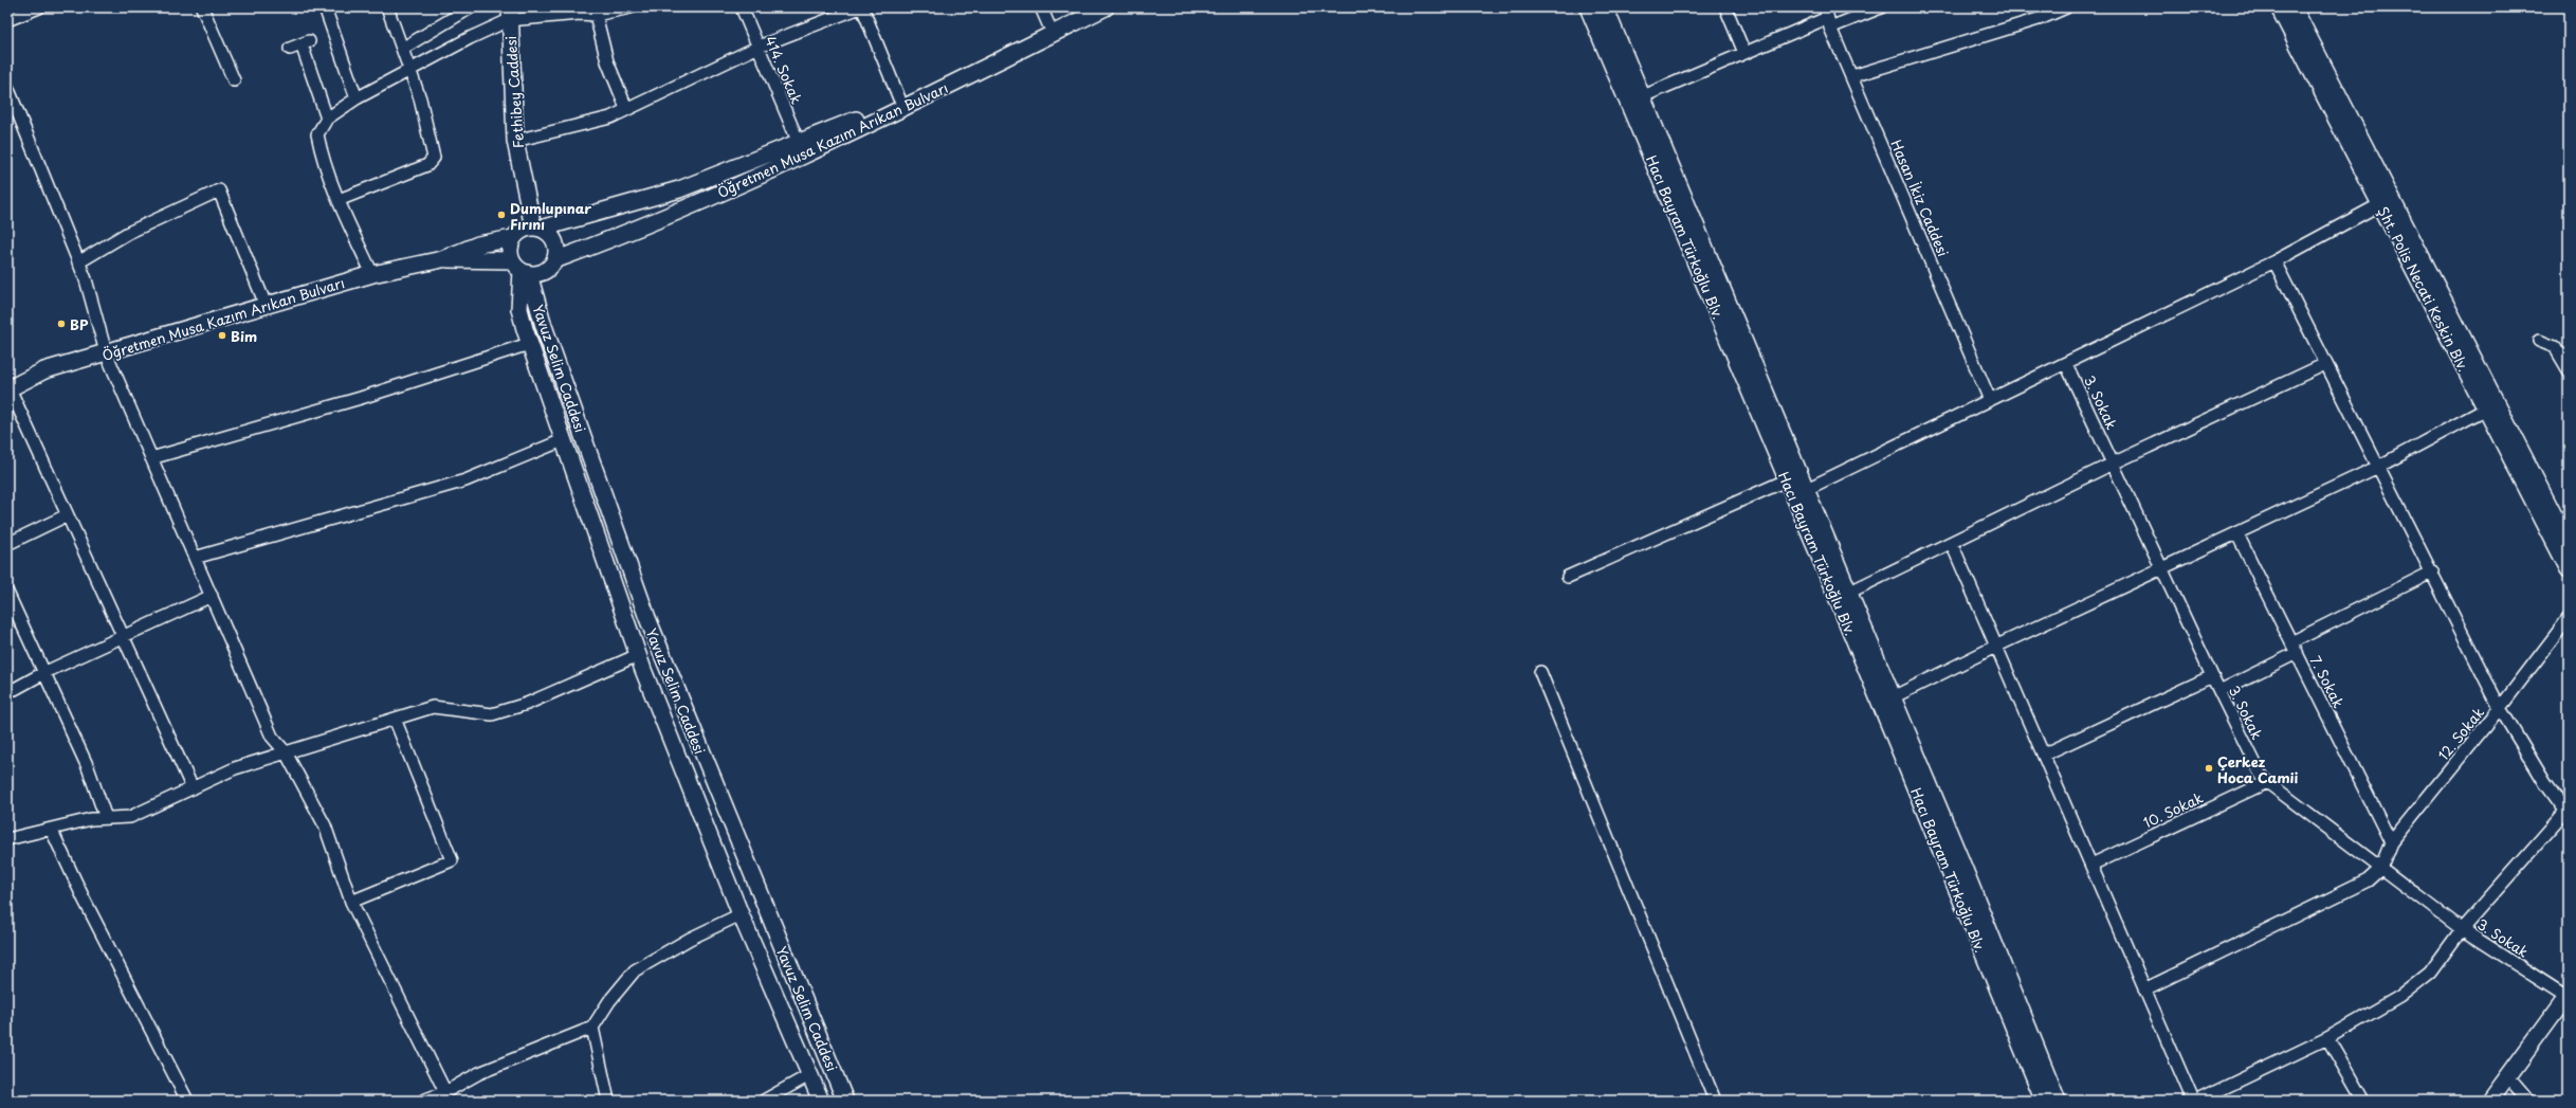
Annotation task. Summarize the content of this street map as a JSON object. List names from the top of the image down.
{
  "streets": {
    "street": [
      "414. Sokak",
      "Fethibey Caddesi",
      "Öğretmen Musa Kazım Arıkan Bulvarı",
      "Hasan İkiz Caddesi",
      "Hacı Bayram Türkoğlu Blv.",
      "Şht. Polis Necati Keskin Blv.",
      "Yavuz Selim Caddesi",
      "3. Sokak",
      "7. Sokak",
      "12. Sokak",
      "10. Sokak"
    ]
  },
  "crossings": [
    ["414. Sokak", "Öğretmen Musa Kazım Arıkan Bulvarı"],
    ["Fethibey Caddesi", "Öğretmen Musa Kazım Arıkan Bulvarı"],
    ["Fethibey Caddesi", "Yavuz Selim Caddesi"],
    ["Öğretmen Musa Kazım Arıkan Bulvarı", "Yavuz Selim Caddesi"],
    ["3. Sokak", "12. Sokak"],
    ["3. Sokak", "10. Sokak"],
    ["7. Sokak", "12. Sokak"]
  ],
  "places": [
    "Dumlupınar Fırını",
    "BP",
    "Bim",
    "Çerkez Hoca Camii"
  ]
}
